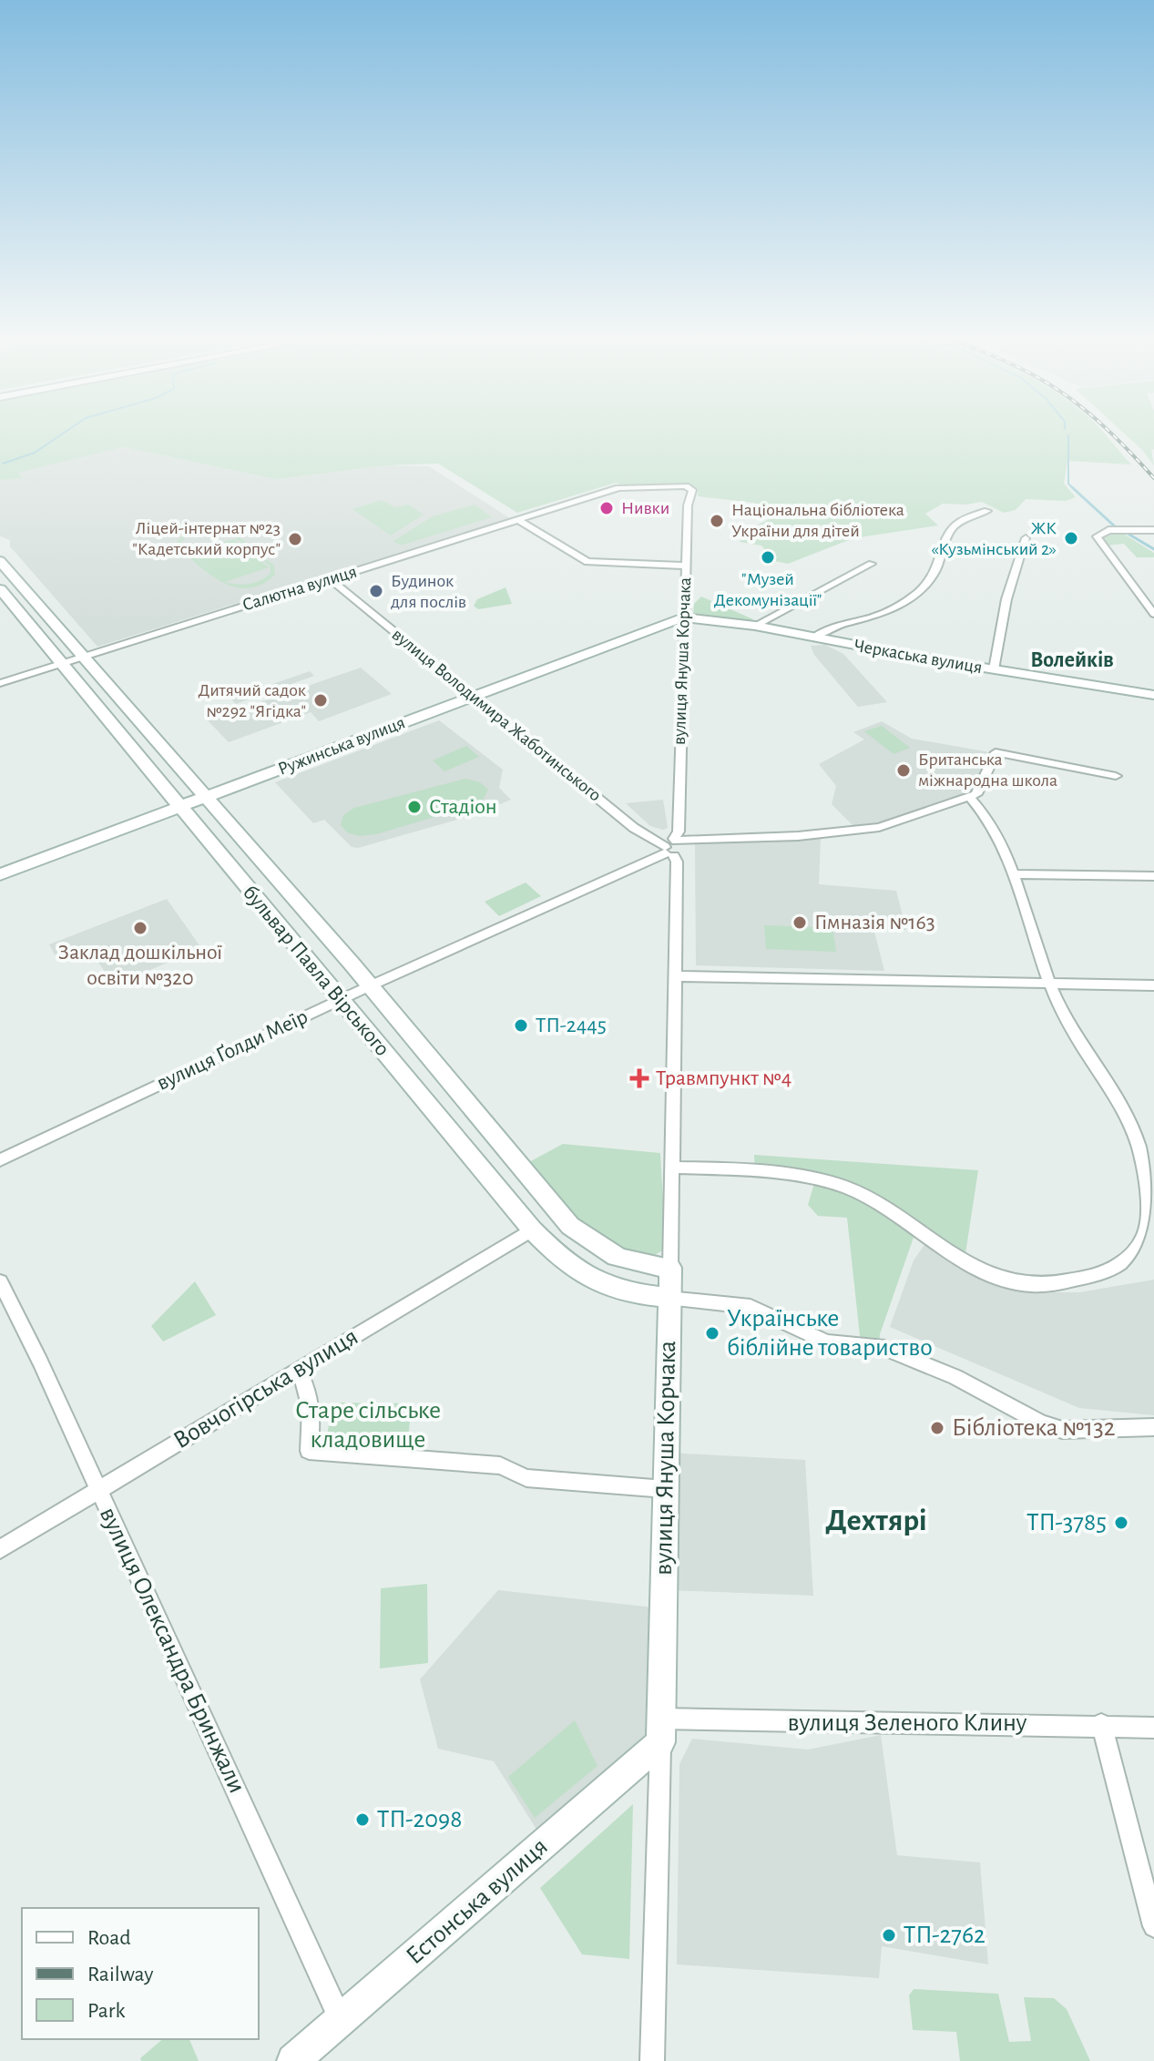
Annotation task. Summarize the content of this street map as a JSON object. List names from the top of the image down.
{
  "streets": {
    "street": [
      "Салютна вулиця",
      "Черкаська вулиця",
      "вулиця Януша Корчака",
      "вулиця Володимира Жаботинського",
      "Ружинська вулиця",
      "бульвар Павла Вірського",
      "вулиця Ґолди Меїр",
      "Вовчогірська вулиця",
      "вулиця Олександра Бринжали",
      "вулиця Зеленого Клину",
      "Естонська вулиця"
    ]
  },
  "crossings": [
    ["Салютна вулиця", "вулиця Януша Корчака"],
    ["Салютна вулиця", "вулиця Володимира Жаботинського"],
    ["Салютна вулиця", "бульвар Павла Вірського"],
    ["Черкаська вулиця", "вулиця Януша Корчака"],
    ["Черкаська вулиця", "Ружинська вулиця"],
    ["вулиця Януша Корчака", "вулиця Володимира Жаботинського"],
    ["вулиця Януша Корчака", "Ружинська вулиця"],
    ["вулиця Януша Корчака", "бульвар Павла Вірського"],
    ["вулиця Януша Корчака", "вулиця Ґолди Меїр"],
    ["вулиця Януша Корчака", "вулиця Зеленого Клину"],
    ["вулиця Януша Корчака", "Естонська вулиця"],
    ["вулиця Володимира Жаботинського", "Ружинська вулиця"],
    ["вулиця Володимира Жаботинського", "вулиця Ґолди Меїр"],
    ["Ружинська вулиця", "бульвар Павла Вірського"],
    ["бульвар Павла Вірського", "вулиця Ґолди Меїр"],
    ["бульвар Павла Вірського", "Вовчогірська вулиця"],
    ["Вовчогірська вулиця", "вулиця Олександра Бринжали"],
    ["вулиця Олександра Бринжали", "Естонська вулиця"],
    ["вулиця Зеленого Клину", "Естонська вулиця"]
  ],
  "districts": ["Волейків", "Дехтярі"],
  "parks": ["Старе сільське кладовище"],
  "places": {
    "other": [
      "Нивки",
      "Національна бібліотека України для дітей",
      "ЖК «Кузьмінський 2»",
      "Ліцей-інтернат №23 \"Кадетський корпус\"",
      "\"Музей Декомунізації\"",
      "Будинок для послів",
      "Дитячий садок №292 \"Ягідка\"",
      "Британська міжнародна школа",
      "Стадіон",
      "Гімназія №163",
      "Заклад дошкільної освіти №320",
      "ТП-2445",
      "Українське біблійне товариство",
      "Бібліотека №132",
      "ТП-3785",
      "ТП-2098",
      "ТП-2762"
    ],
    "health": ["Травмпункт №4"]
  },
  "legend": ["Road", "Railway", "Park"]
}
